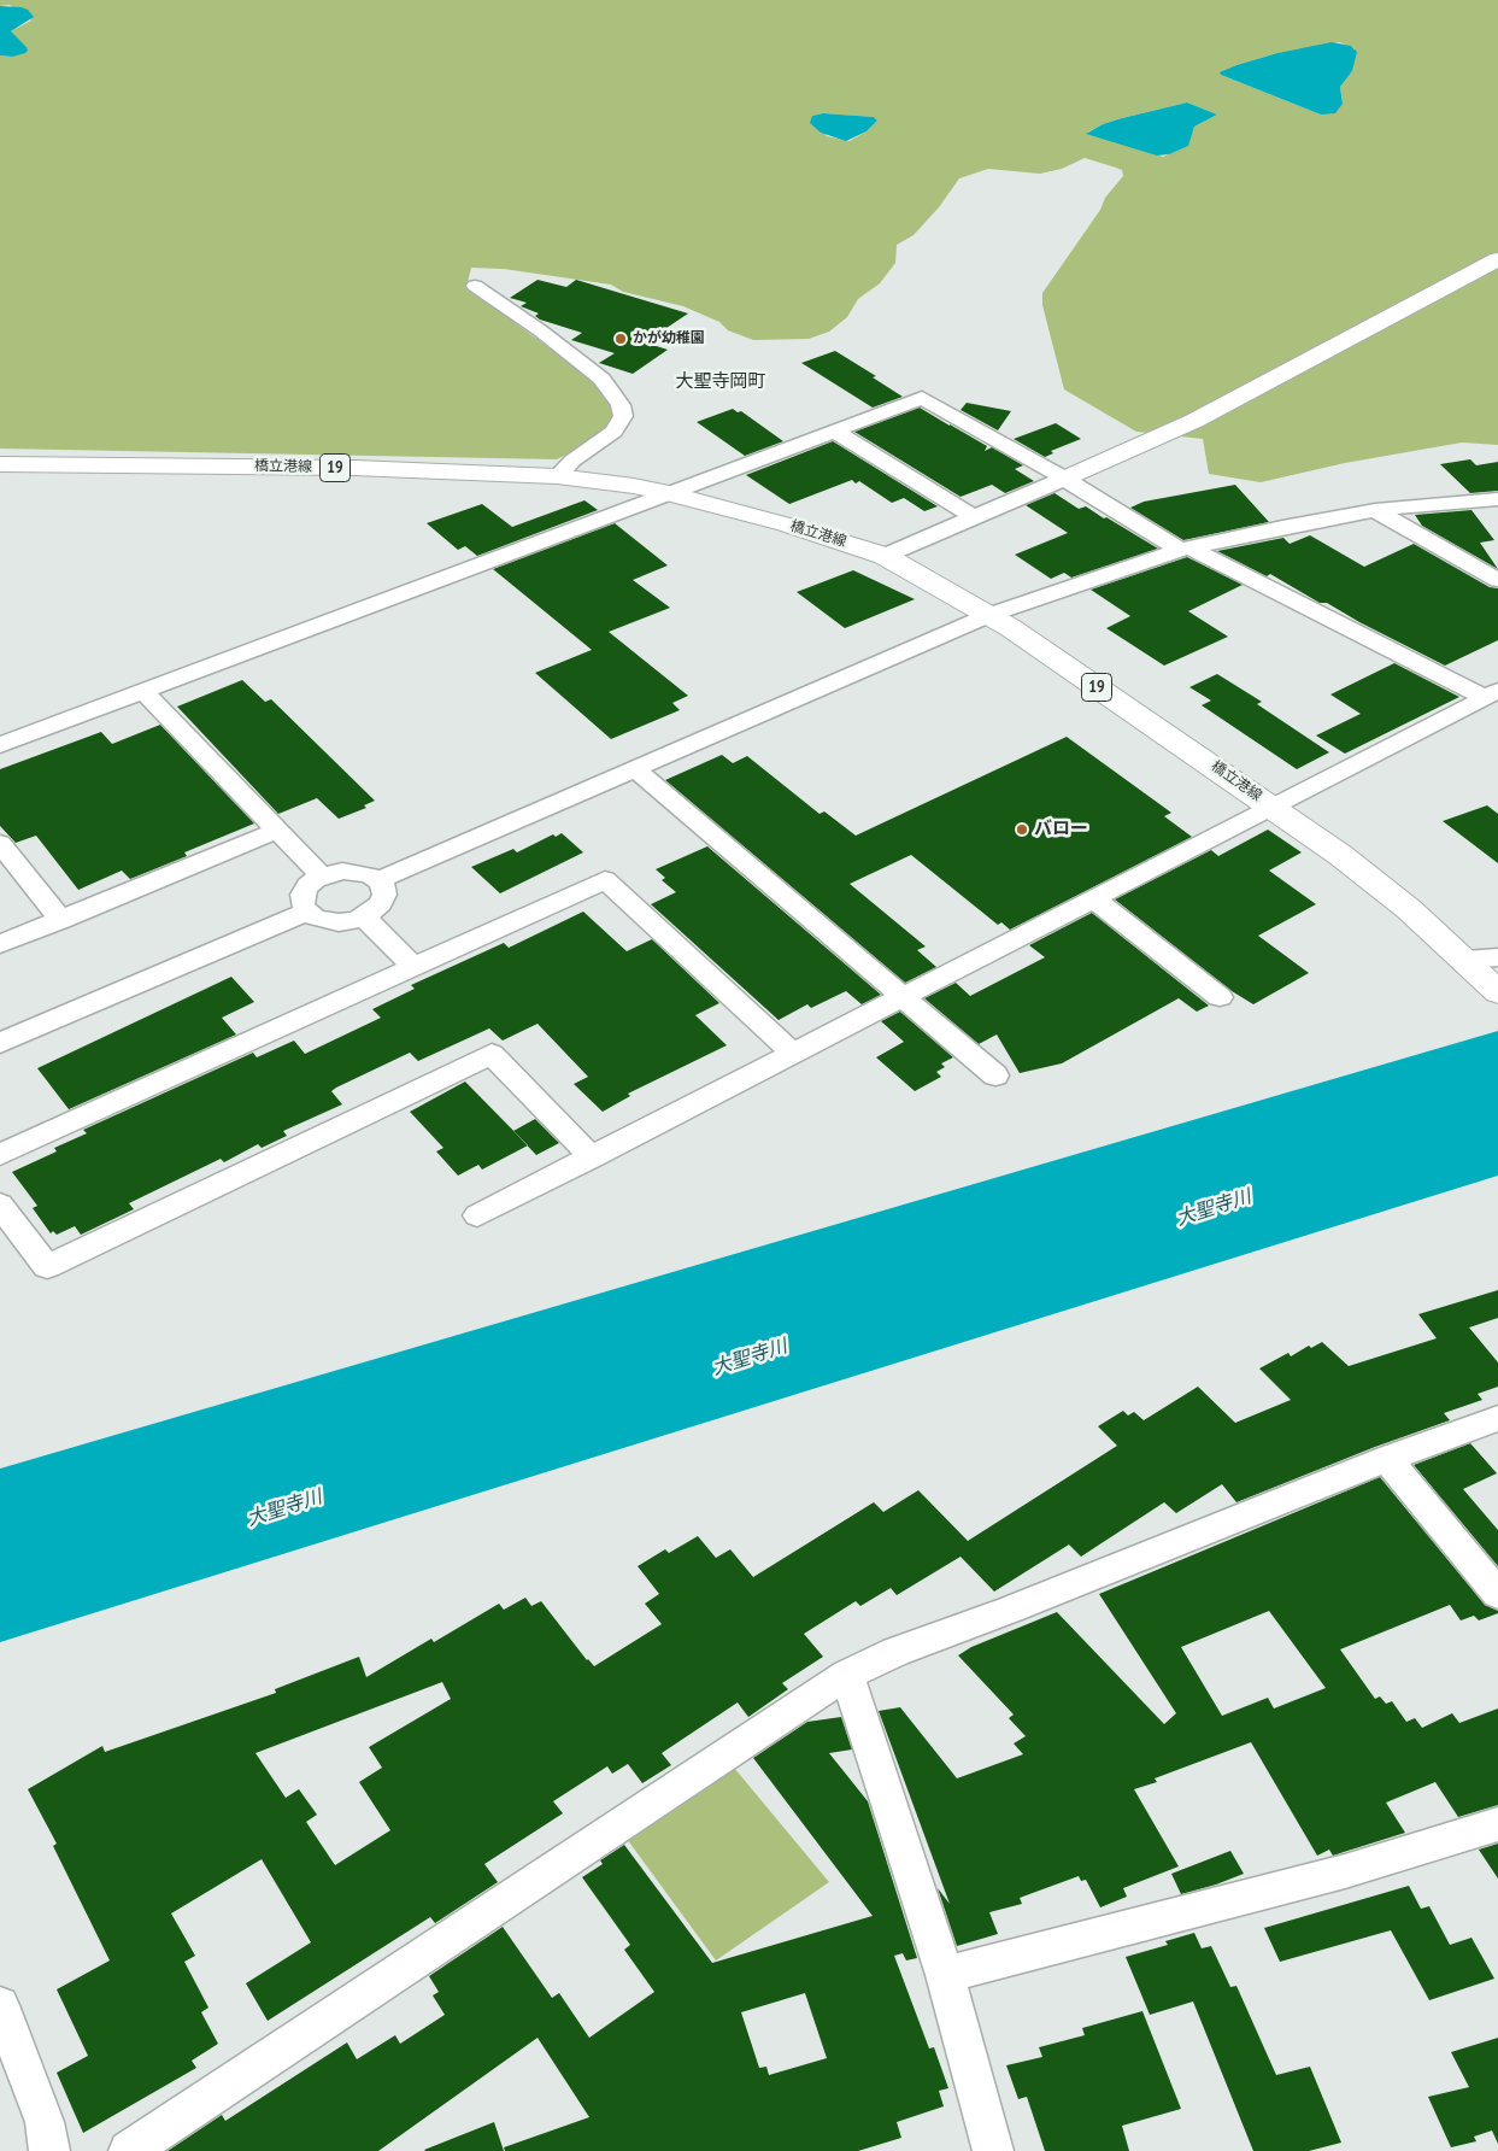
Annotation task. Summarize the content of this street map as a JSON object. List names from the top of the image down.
{
  "streets": {
    "main road": ["橋立港線", "19"]
  },
  "districts": ["大聖寺岡町"],
  "water": ["大聖寺川"],
  "places": ["かが幼稚園", "バロー"]
}
